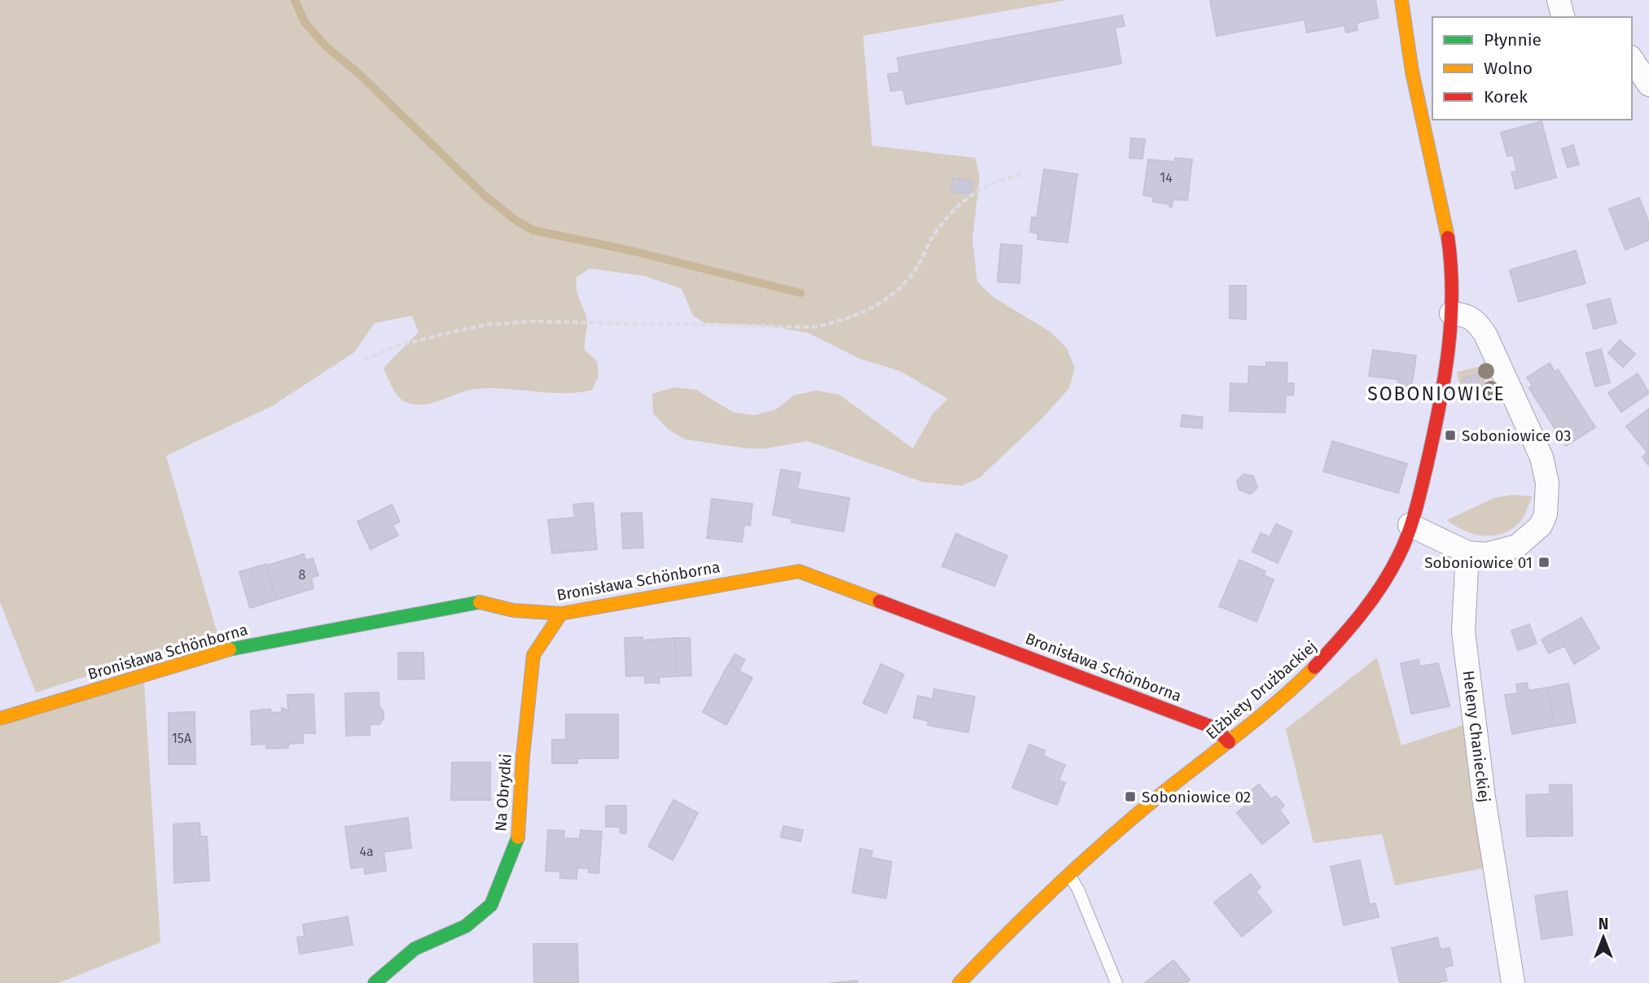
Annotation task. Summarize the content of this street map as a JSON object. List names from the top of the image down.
{
  "streets": {
    "street": [
      "Bronisława Schönborna",
      "Elżbiety Drużbackiej",
      "Heleny Chanieckiej",
      "Na Obrydki"
    ]
  },
  "crossings": [
    ["Bronisława Schönborna", "Elżbiety Drużbackiej"],
    ["Bronisława Schönborna", "Na Obrydki"]
  ],
  "districts": ["SOBONIOWICE"],
  "places": {
    "transit": ["Soboniowice 03", "Soboniowice 01", "Soboniowice 02"]
  },
  "house_numbers": [
    "14",
    "8",
    "15A",
    "4a"
  ],
  "legend": ["Płynnie", "Wolno", "Korek"],
  "north": "top"
}
